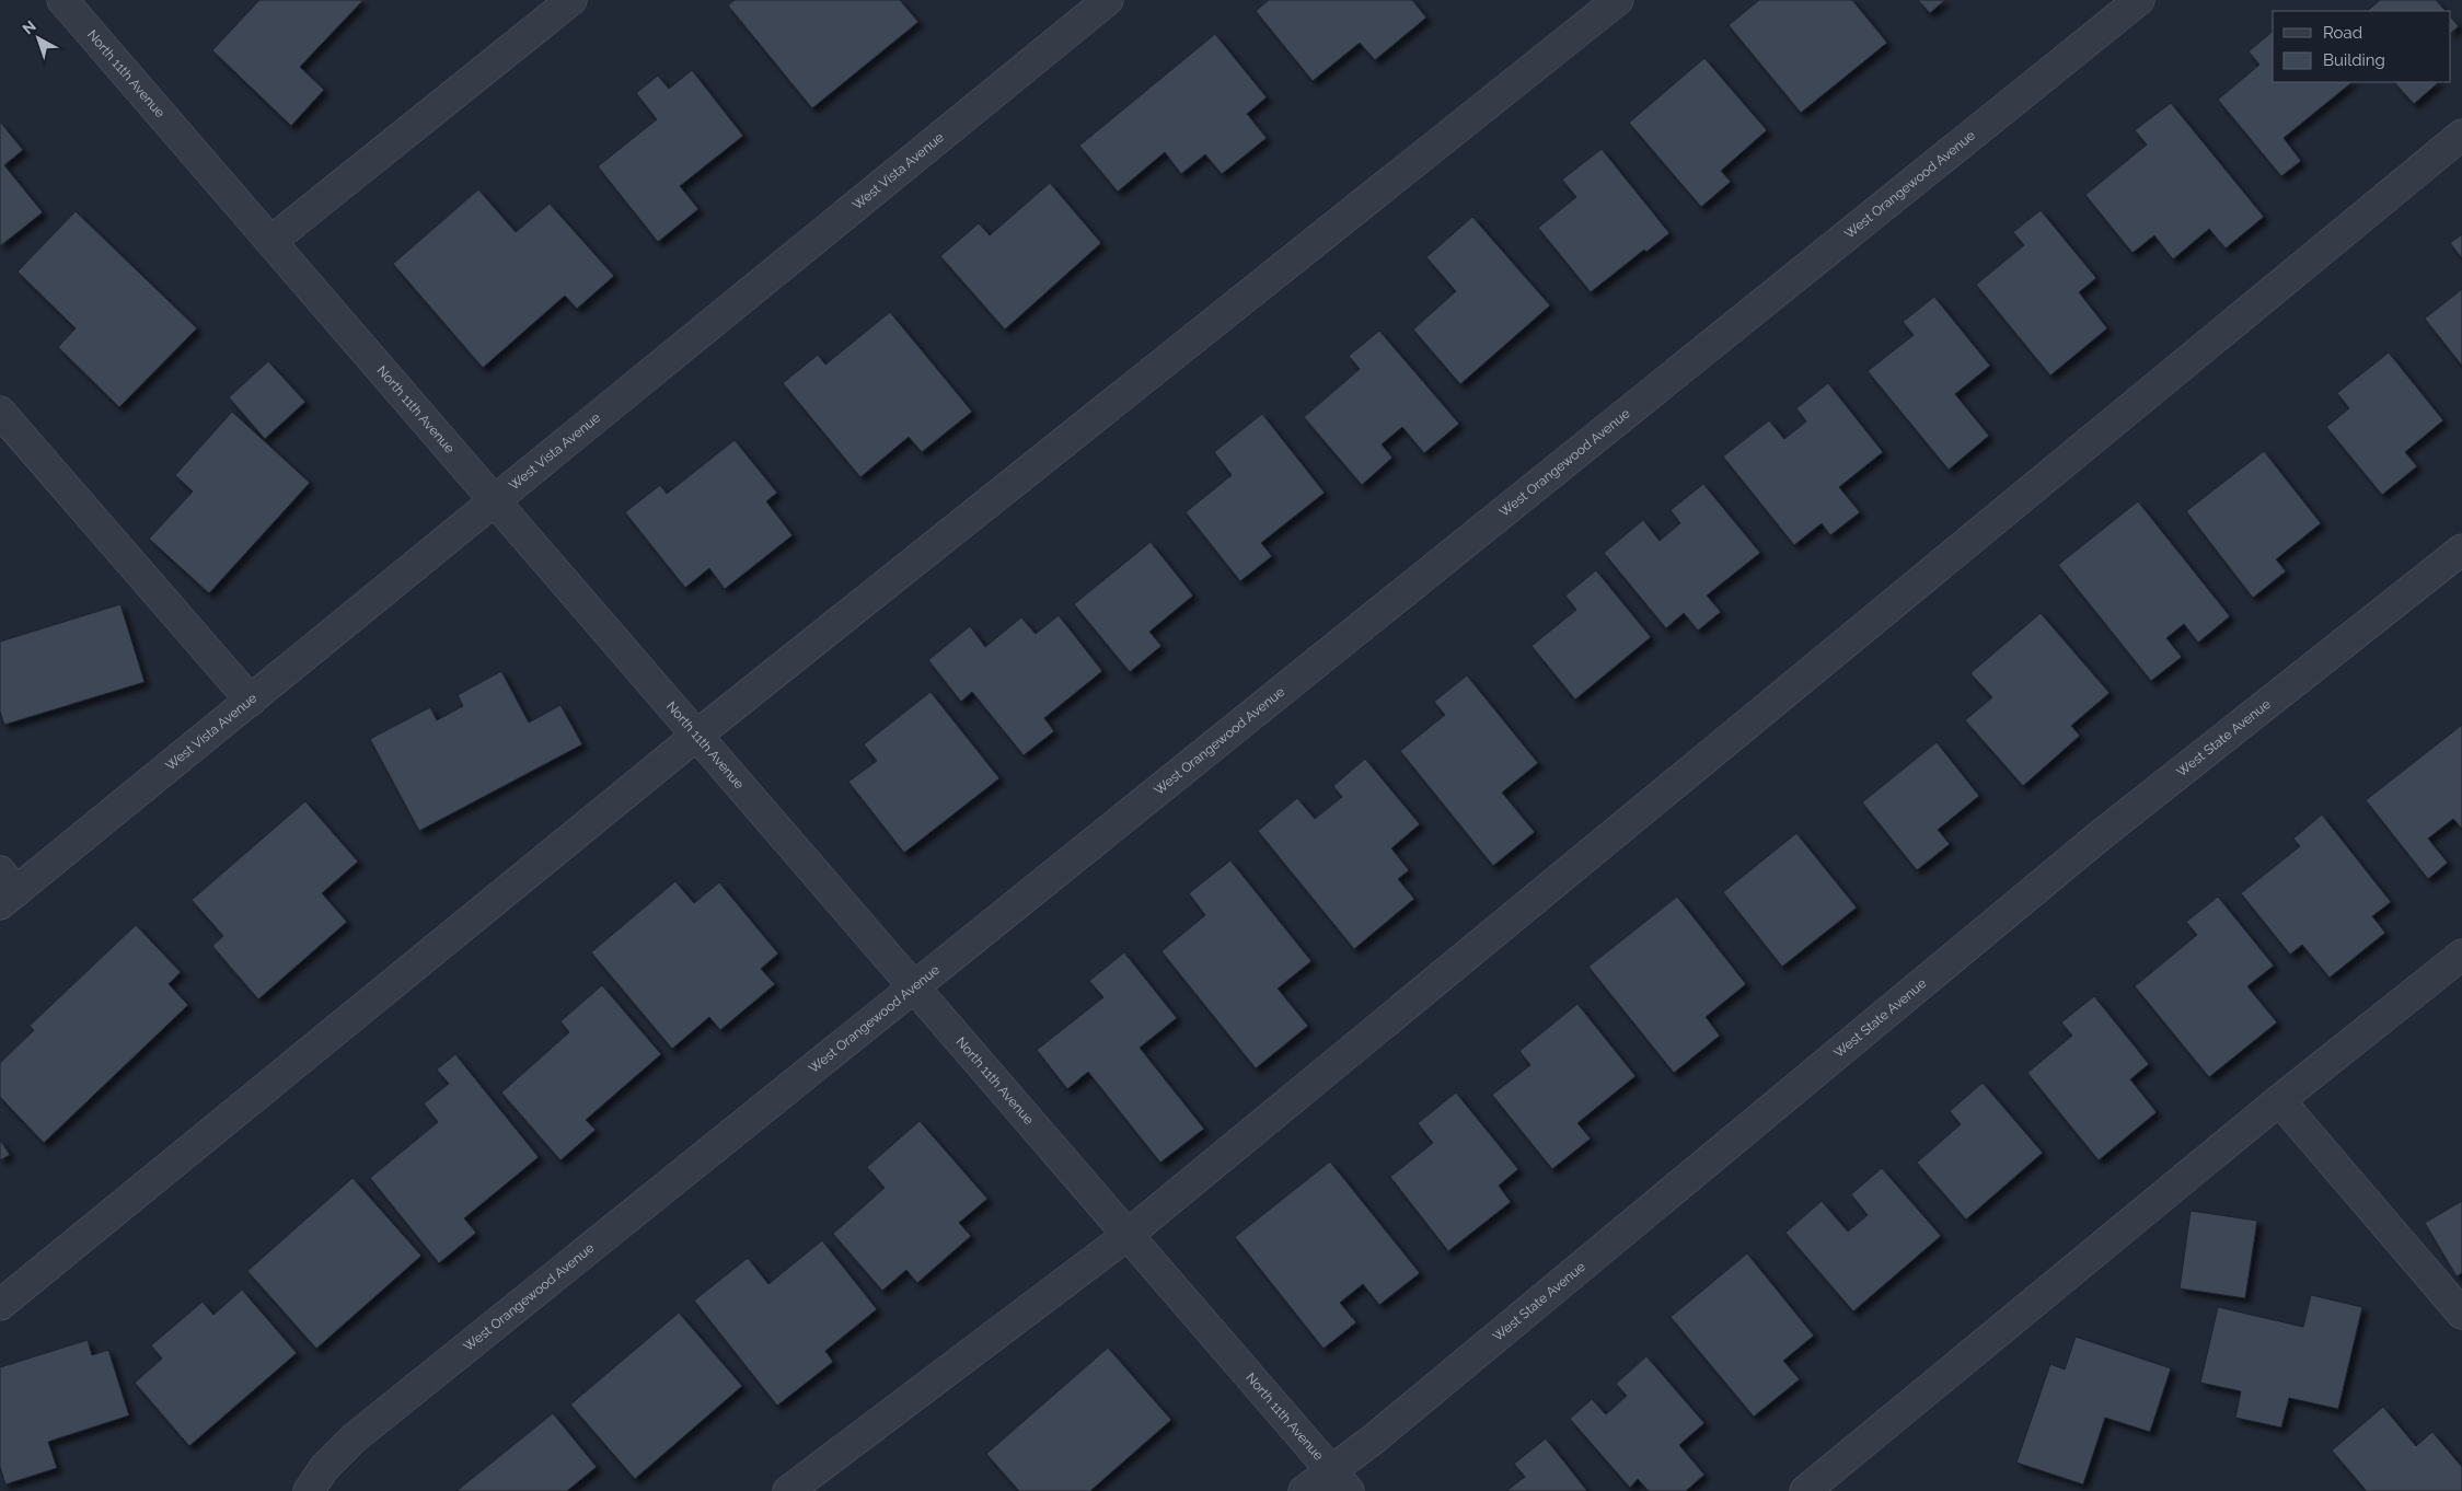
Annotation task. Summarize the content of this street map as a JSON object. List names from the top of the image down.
{
  "streets": {
    "street": [
      "North 11th Avenue",
      "West Vista Avenue",
      "West Orangewood Avenue",
      "West State Avenue"
    ]
  },
  "crossings": [
    ["North 11th Avenue", "West Vista Avenue"],
    ["North 11th Avenue", "West Orangewood Avenue"],
    ["North 11th Avenue", "West State Avenue"]
  ],
  "legend": ["Road", "Building"],
  "north": "top left"
}
